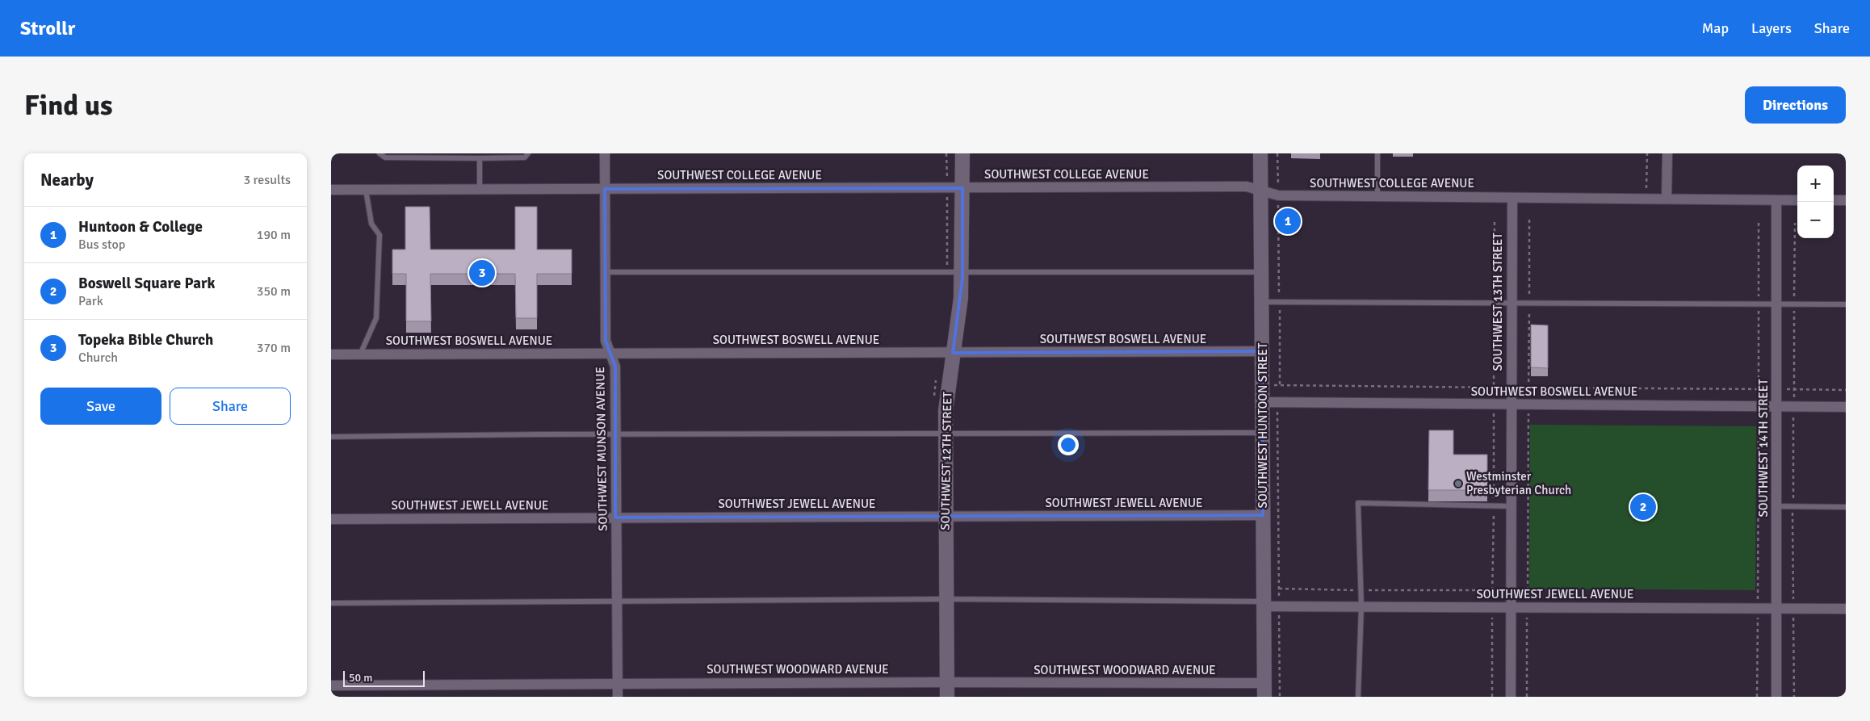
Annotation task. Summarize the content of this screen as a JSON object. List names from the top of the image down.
{
  "streets": {
    "main road": ["SOUTHWEST HUNTOON STREET", "SOUTHWEST 12TH STREET"],
    "street": [
      "SOUTHWEST COLLEGE AVENUE",
      "SOUTHWEST 13TH STREET",
      "SOUTHWEST BOSWELL AVENUE",
      "SOUTHWEST 14TH STREET",
      "SOUTHWEST MUNSON AVENUE",
      "SOUTHWEST JEWELL AVENUE",
      "SOUTHWEST WOODWARD AVENUE"
    ]
  },
  "crossings": [
    ["SOUTHWEST COLLEGE AVENUE", "SOUTHWEST 13TH STREET"],
    ["SOUTHWEST COLLEGE AVENUE", "SOUTHWEST HUNTOON STREET"],
    ["SOUTHWEST COLLEGE AVENUE", "SOUTHWEST 14TH STREET"],
    ["SOUTHWEST COLLEGE AVENUE", "SOUTHWEST MUNSON AVENUE"],
    ["SOUTHWEST COLLEGE AVENUE", "SOUTHWEST 12TH STREET"],
    ["SOUTHWEST 13TH STREET", "SOUTHWEST BOSWELL AVENUE"],
    ["SOUTHWEST 13TH STREET", "SOUTHWEST JEWELL AVENUE"],
    ["SOUTHWEST BOSWELL AVENUE", "SOUTHWEST HUNTOON STREET"],
    ["SOUTHWEST BOSWELL AVENUE", "SOUTHWEST 14TH STREET"],
    ["SOUTHWEST BOSWELL AVENUE", "SOUTHWEST MUNSON AVENUE"],
    ["SOUTHWEST BOSWELL AVENUE", "SOUTHWEST 12TH STREET"],
    ["SOUTHWEST HUNTOON STREET", "SOUTHWEST JEWELL AVENUE"],
    ["SOUTHWEST HUNTOON STREET", "SOUTHWEST WOODWARD AVENUE"],
    ["SOUTHWEST 14TH STREET", "SOUTHWEST JEWELL AVENUE"],
    ["SOUTHWEST MUNSON AVENUE", "SOUTHWEST JEWELL AVENUE"],
    ["SOUTHWEST MUNSON AVENUE", "SOUTHWEST WOODWARD AVENUE"],
    ["SOUTHWEST 12TH STREET", "SOUTHWEST JEWELL AVENUE"],
    ["SOUTHWEST 12TH STREET", "SOUTHWEST WOODWARD AVENUE"]
  ],
  "places": ["Westminster Presbyterian Church"],
  "scale_bar": "50 m",
  "page": {
    "header": "Strollr",
    "nav": ["Map", "Layers", "Share"],
    "buttons": [
      "Directions",
      ["Save", "Share"]
    ],
    "title": "Find us",
    "heading": ["Nearby", "3 results"],
    "map_buttons": ["+", "−"],
    "list": [
      {
        "mark": "1",
        "name": "Huntoon & College",
        "note": "Bus stop",
        "value": "190 m"
      },
      {
        "mark": "2",
        "name": "Boswell Square Park",
        "note": "Park",
        "value": "350 m"
      },
      {
        "mark": "3",
        "name": "Topeka Bible Church",
        "note": "Church",
        "value": "370 m"
      }
    ],
    "pins": ["1", "3", "2"],
    "scale": "50 m"
  }
}
